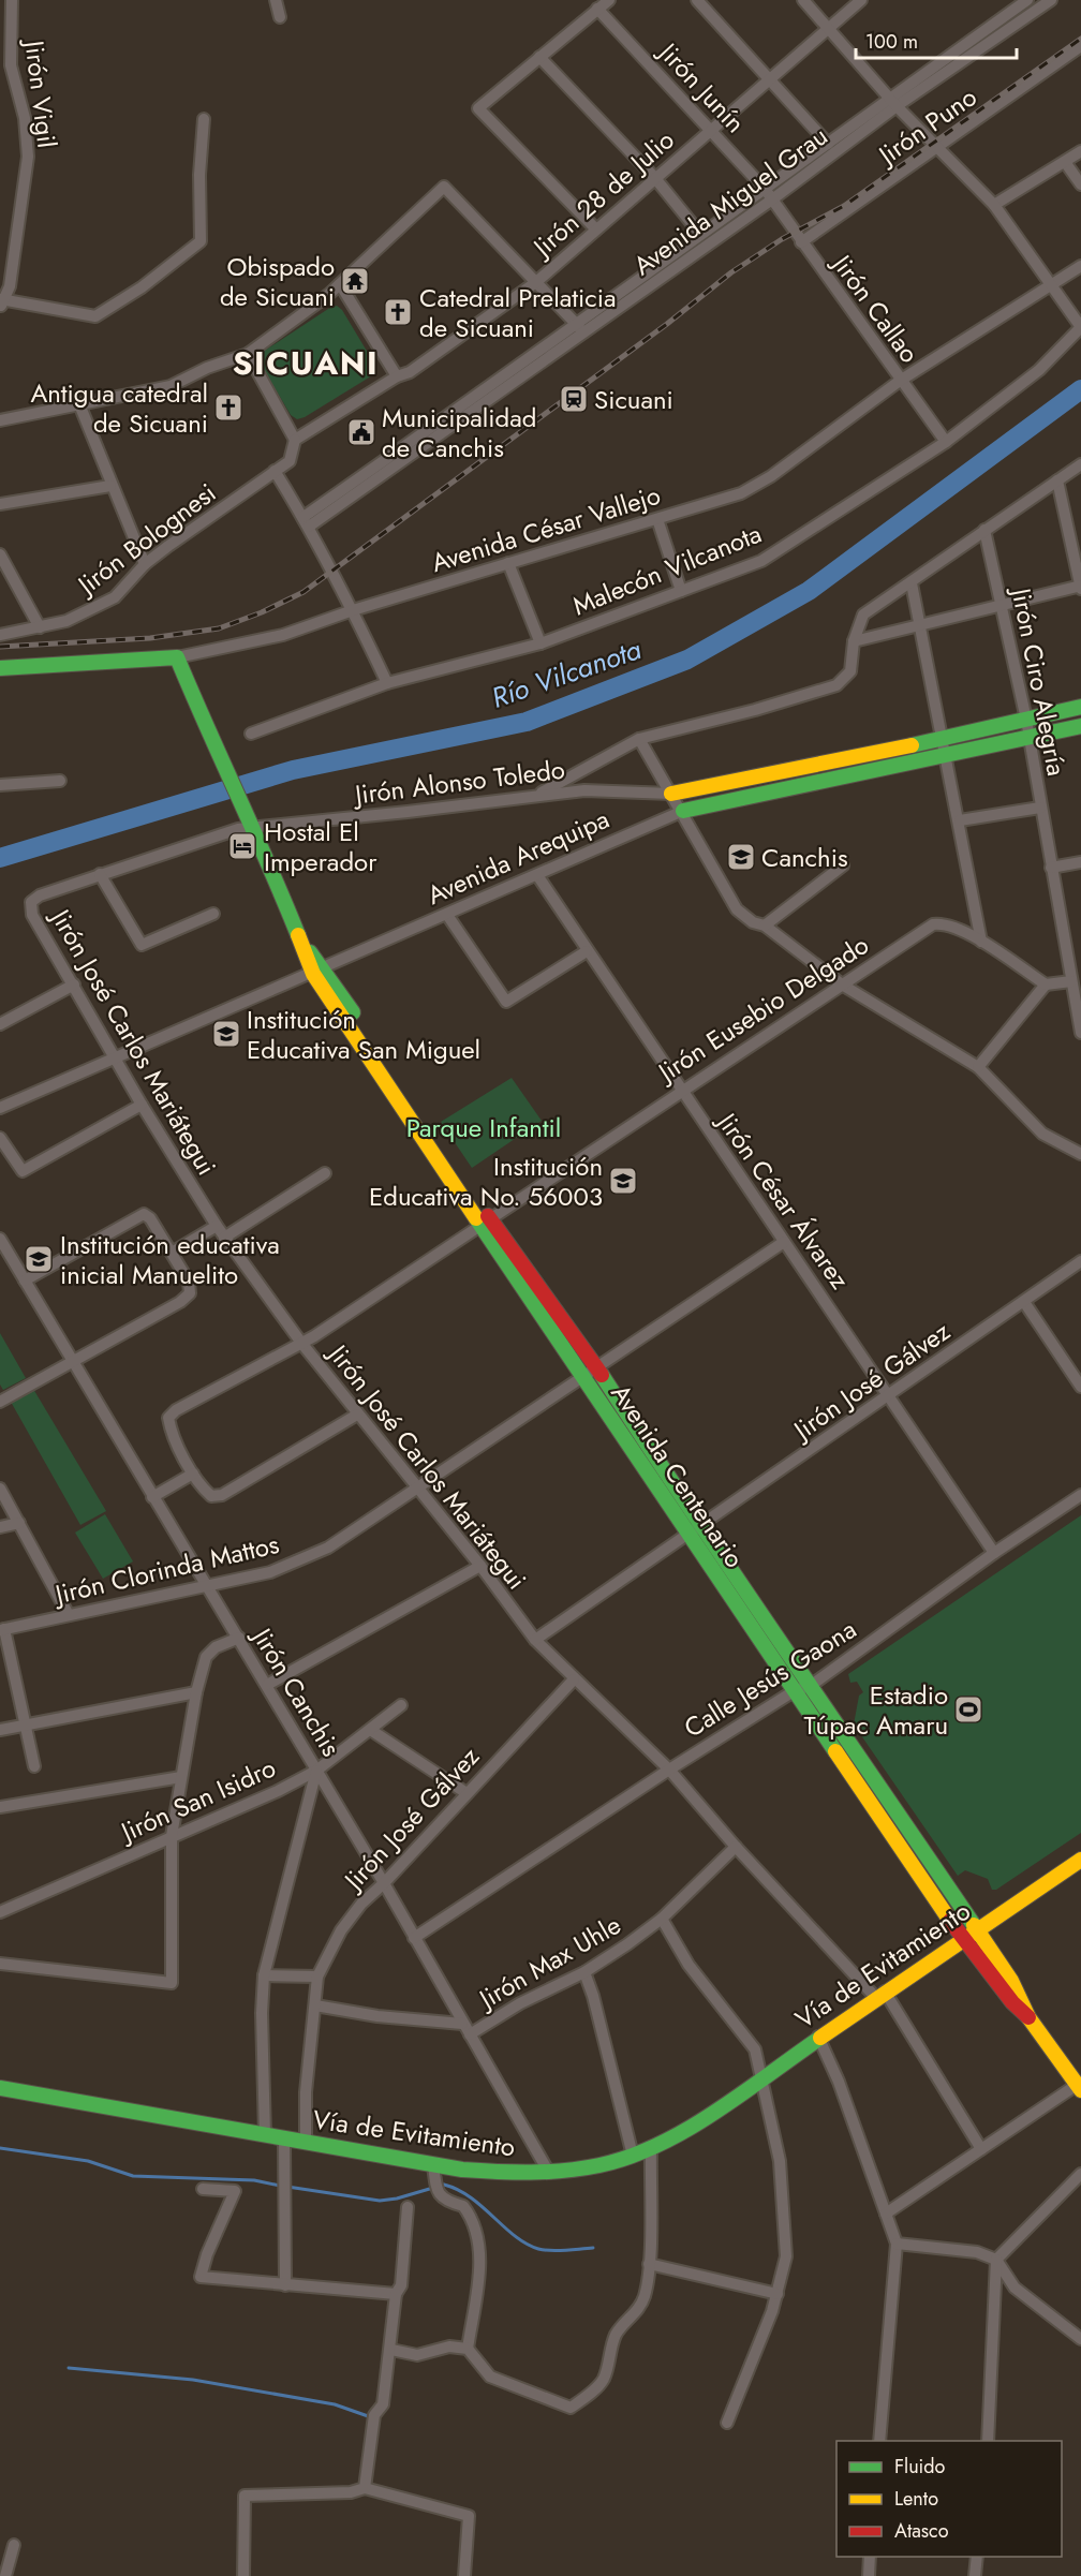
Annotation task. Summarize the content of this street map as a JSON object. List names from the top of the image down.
{
  "streets": {
    "main road": ["Avenida Arequipa", "Avenida Centenario", "Vía de Evitamiento"],
    "street": [
      "Jirón Junín",
      "Jirón Vigil",
      "Jirón Puno",
      "Jirón 28 de Julio",
      "Avenida Miguel Grau",
      "Jirón Callao",
      "Avenida César Vallejo",
      "Jirón Bolognesi",
      "Malecón Vilcanota",
      "Jirón Ciro Alegría",
      "Jirón Alonso Toledo",
      "Jirón Eusebio Delgado",
      "Jirón José Carlos Mariátegui",
      "Jirón César Álvarez",
      "Jirón José Gálvez",
      "Jirón Clorinda Mattos",
      "Calle Jesús Gaona",
      "Jirón Canchis",
      "Jirón San Isidro",
      "Jirón Max Uhle"
    ]
  },
  "crossings": [
    ["Jirón Junín", "Jirón 28 de Julio"],
    ["Jirón Junín", "Avenida Miguel Grau"],
    ["Jirón Junín", "Jirón Callao"],
    ["Jirón Puno", "Jirón Callao"],
    ["Jirón 28 de Julio", "Jirón Bolognesi"],
    ["Avenida Miguel Grau", "Jirón Callao"],
    ["Jirón Callao", "Avenida César Vallejo"],
    ["Jirón Callao", "Malecón Vilcanota"],
    ["Jirón Ciro Alegría", "Avenida Arequipa"],
    ["Jirón Alonso Toledo", "Jirón José Carlos Mariátegui"],
    ["Avenida Arequipa", "Jirón José Carlos Mariátegui"],
    ["Avenida Arequipa", "Jirón César Álvarez"],
    ["Jirón Eusebio Delgado", "Jirón José Carlos Mariátegui"],
    ["Jirón Eusebio Delgado", "Jirón César Álvarez"],
    ["Jirón Eusebio Delgado", "Avenida Centenario"],
    ["Jirón José Carlos Mariátegui", "Jirón José Gálvez"],
    ["Jirón José Carlos Mariátegui", "Jirón Clorinda Mattos"],
    ["Jirón José Carlos Mariátegui", "Calle Jesús Gaona"],
    ["Jirón José Carlos Mariátegui", "Jirón Max Uhle"],
    ["Jirón José Carlos Mariátegui", "Vía de Evitamiento"],
    ["Jirón César Álvarez", "Jirón José Gálvez"],
    ["Jirón César Álvarez", "Jirón Clorinda Mattos"],
    ["Jirón César Álvarez", "Calle Jesús Gaona"],
    ["Jirón José Gálvez", "Avenida Centenario"],
    ["Jirón José Gálvez", "Jirón Canchis"],
    ["Jirón José Gálvez", "Vía de Evitamiento"],
    ["Avenida Centenario", "Jirón Clorinda Mattos"],
    ["Avenida Centenario", "Calle Jesús Gaona"],
    ["Avenida Centenario", "Vía de Evitamiento"],
    ["Jirón Clorinda Mattos", "Jirón Canchis"],
    ["Calle Jesús Gaona", "Jirón Canchis"],
    ["Jirón Canchis", "Jirón San Isidro"],
    ["Jirón Canchis", "Jirón Max Uhle"],
    ["Jirón Canchis", "Vía de Evitamiento"]
  ],
  "districts": ["SICUANI"],
  "water": ["Río Vilcanota"],
  "parks": ["Parque Infantil"],
  "places": {
    "temple": ["Obispado de Sicuani"],
    "church": ["Catedral Prelaticia de Sicuani", "Antigua catedral de Sicuani"],
    "station": ["Sicuani"],
    "public building": ["Municipalidad de Canchis"],
    "hotel": ["Hostal El Imperador"],
    "school or university": [
      "Canchis",
      "Institución Educativa San Miguel",
      "Institución Educativa No. 56003",
      "Institución educativa inicial Manuelito"
    ],
    "sports": ["Estadio Túpac Amaru"]
  },
  "legend": ["Fluido", "Lento", "Atasco"],
  "scale_bar": "100 m"
}
